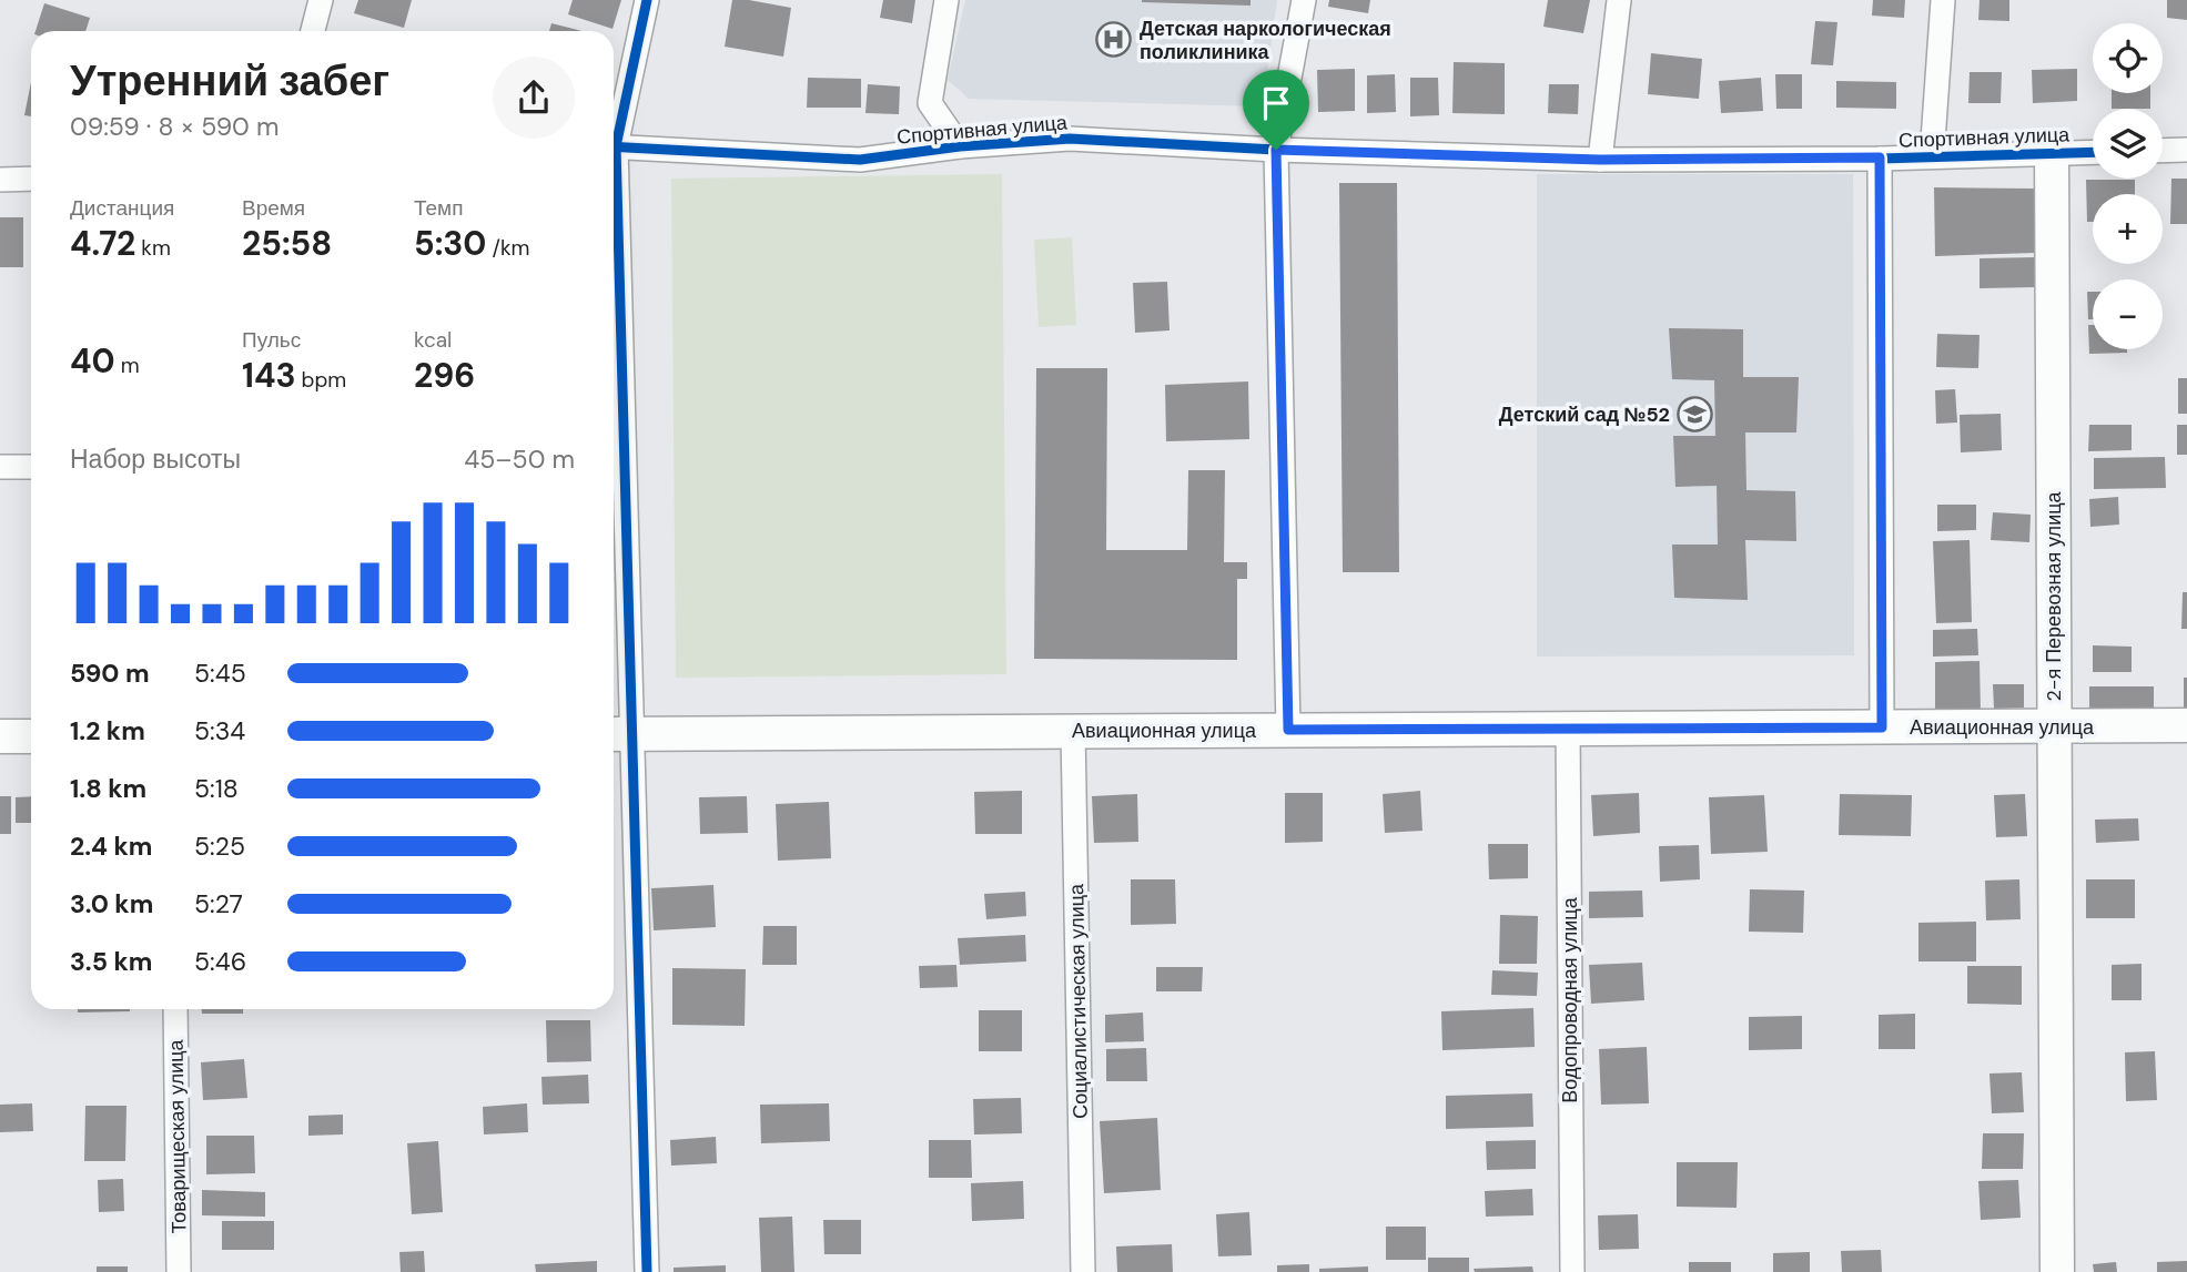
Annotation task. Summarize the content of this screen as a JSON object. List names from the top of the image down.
{
  "streets": {
    "main road": ["2-я Перевозная улица", "Авиационная улица"],
    "street": [
      "Спортивная улица",
      "Водопроводная улица",
      "Социалистическая улица",
      "Товарищеская улица"
    ]
  },
  "crossings": [
    ["Спортивная улица", "2-я Перевозная улица"],
    ["2-я Перевозная улица", "Авиационная улица"],
    ["Авиационная улица", "Водопроводная улица"],
    ["Авиационная улица", "Социалистическая улица"]
  ],
  "places": {
    "hospital": ["Детская наркологическая поликлиника"],
    "school or university": ["Детский сад №52"]
  },
  "page": {
    "map_buttons": ["+", "−"],
    "heading": ["Утренний забег", "09:59 · 8 × 590 m"],
    "stats": [
      ["Дистанция", "4.72 km"],
      ["Время", "25:58"],
      ["Темп", "5:30 /km"],
      ["40 m"],
      ["Пульс", "143 bpm"],
      ["kcal", "296"]
    ],
    "chart": ["Набор высоты", "45–50 m"],
    "list": [
      {
        "name": "590 m",
        "note": "5:45"
      },
      {
        "name": "1.2 km",
        "note": "5:34"
      },
      {
        "name": "1.8 km",
        "note": "5:18"
      },
      {
        "name": "2.4 km",
        "note": "5:25"
      },
      {
        "name": "3.0 km",
        "note": "5:27"
      },
      {
        "name": "3.5 km",
        "note": "5:46"
      }
    ]
  }
}
